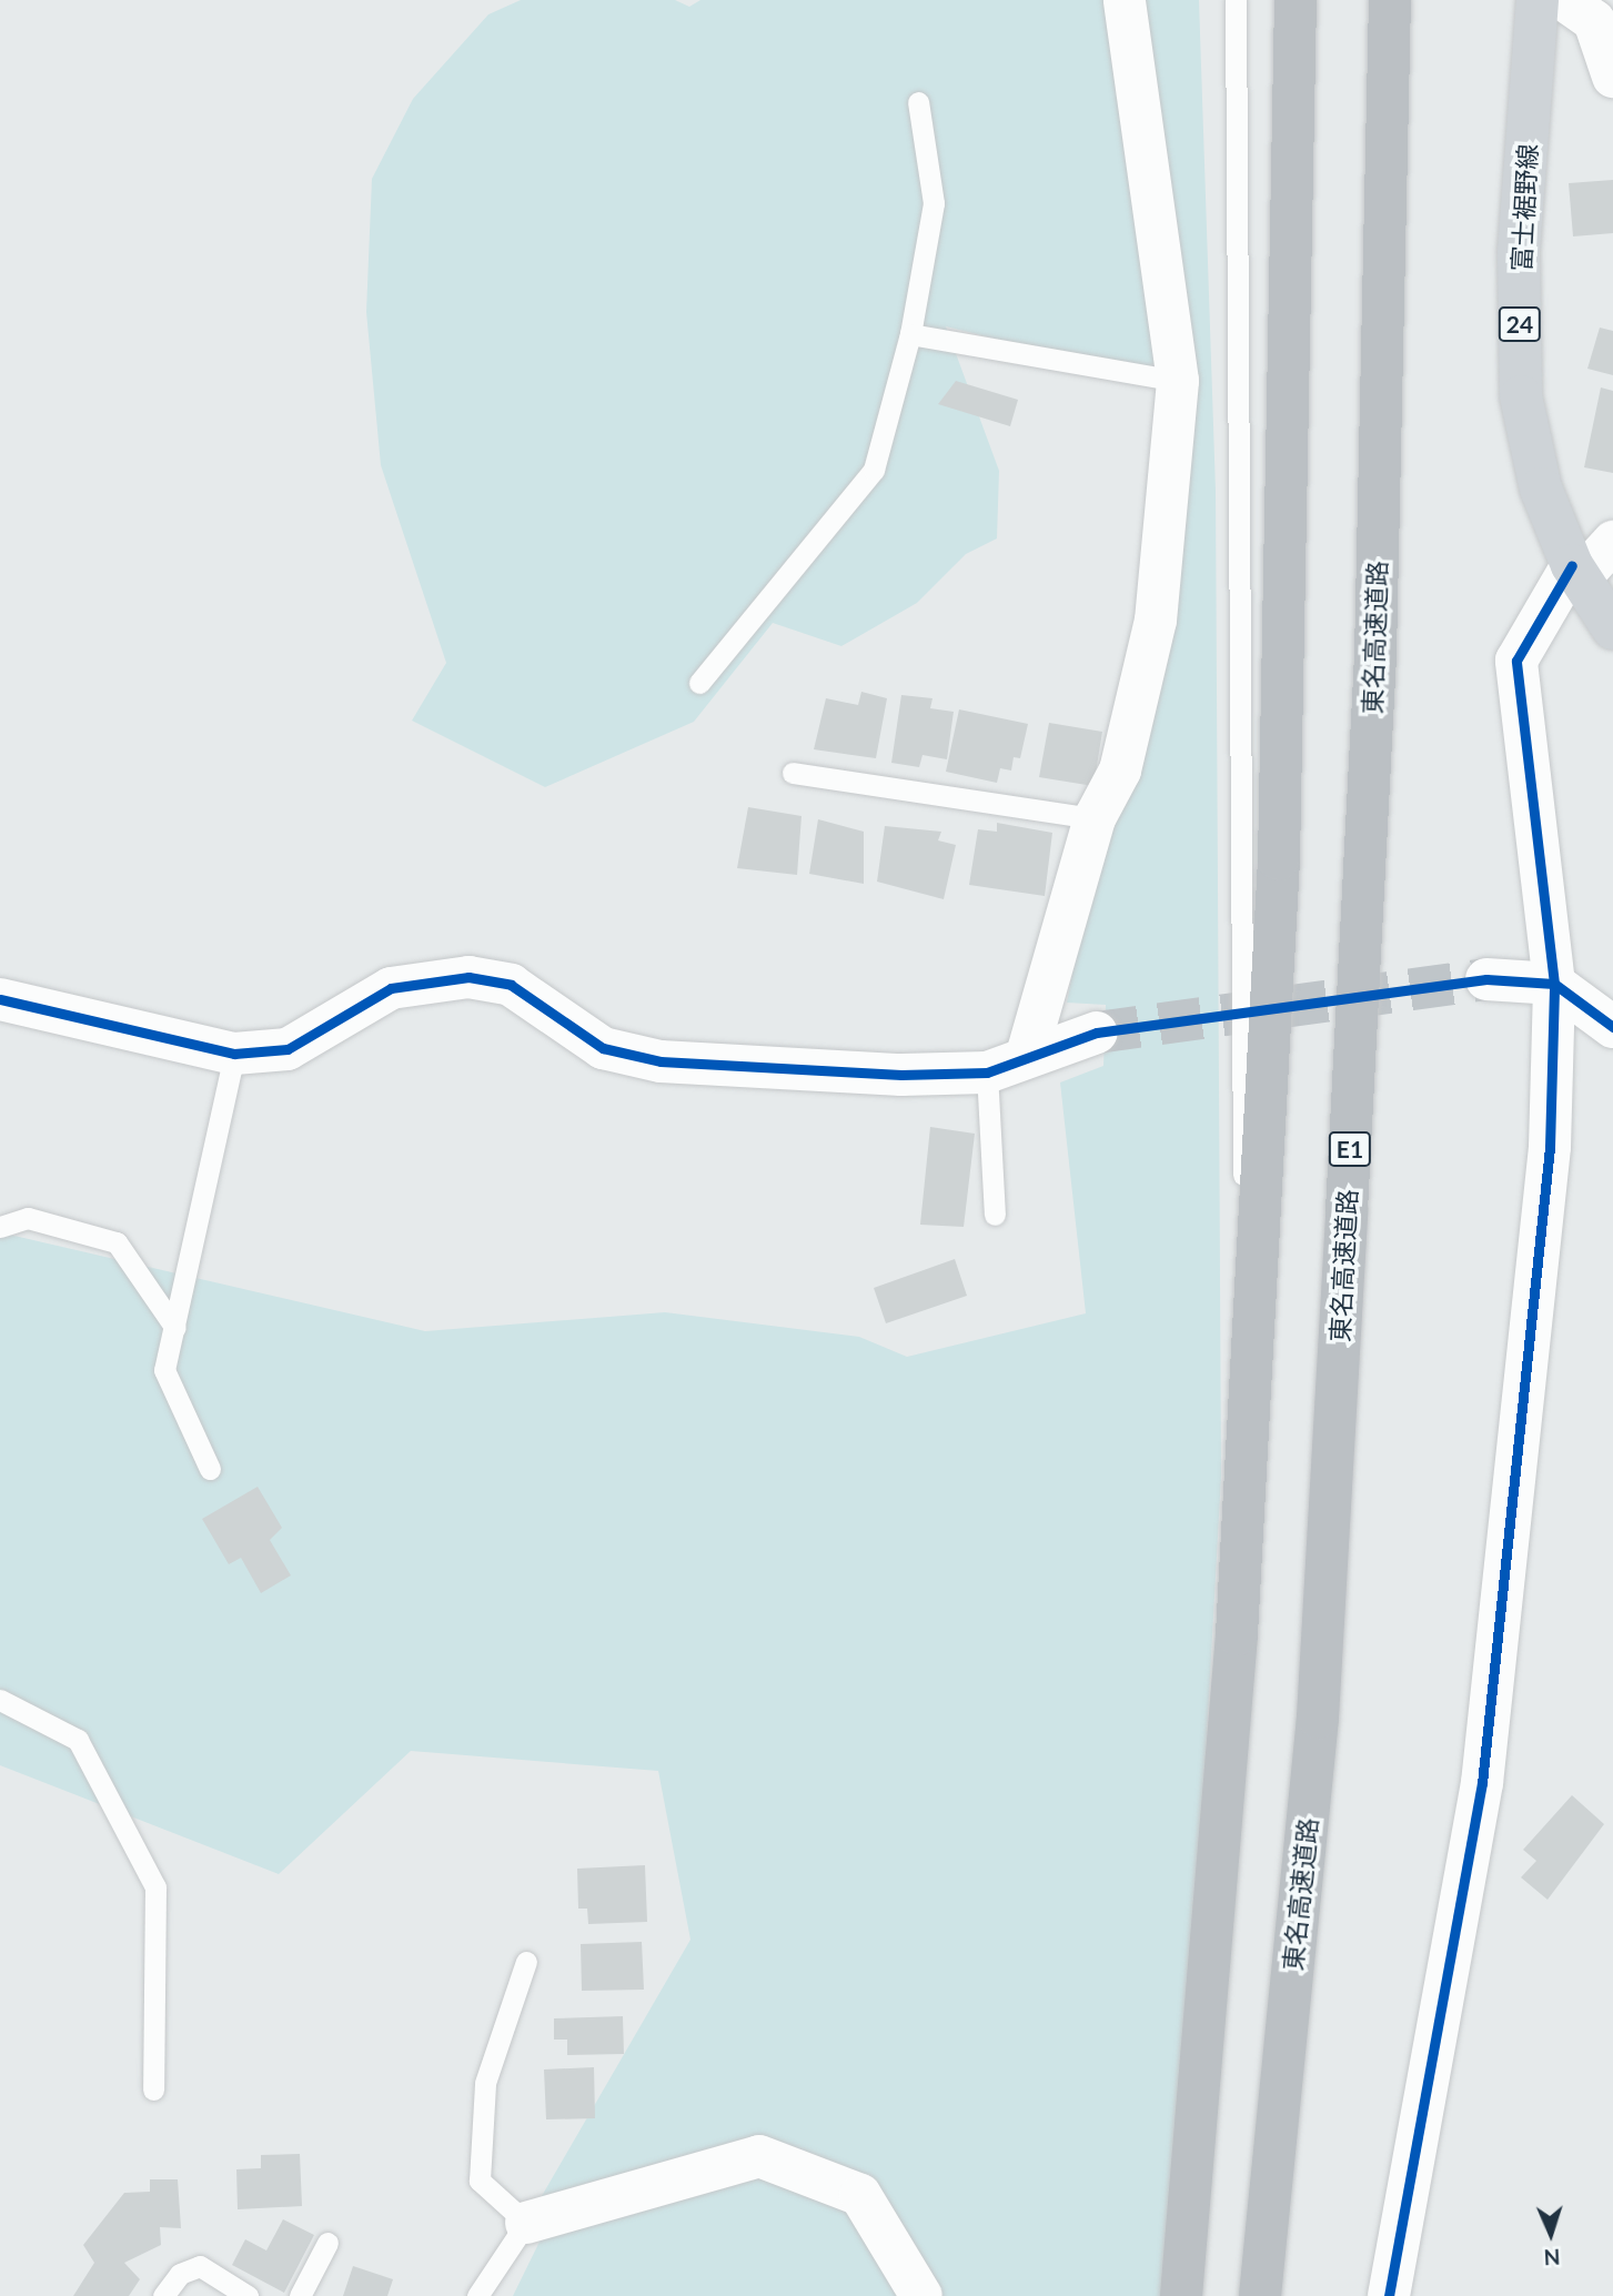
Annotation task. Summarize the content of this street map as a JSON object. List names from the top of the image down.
{
  "streets": {
    "highway": ["東名高速道路", "E1"],
    "main road": ["富士裾野線", "24"]
  },
  "north": "bottom"
}
